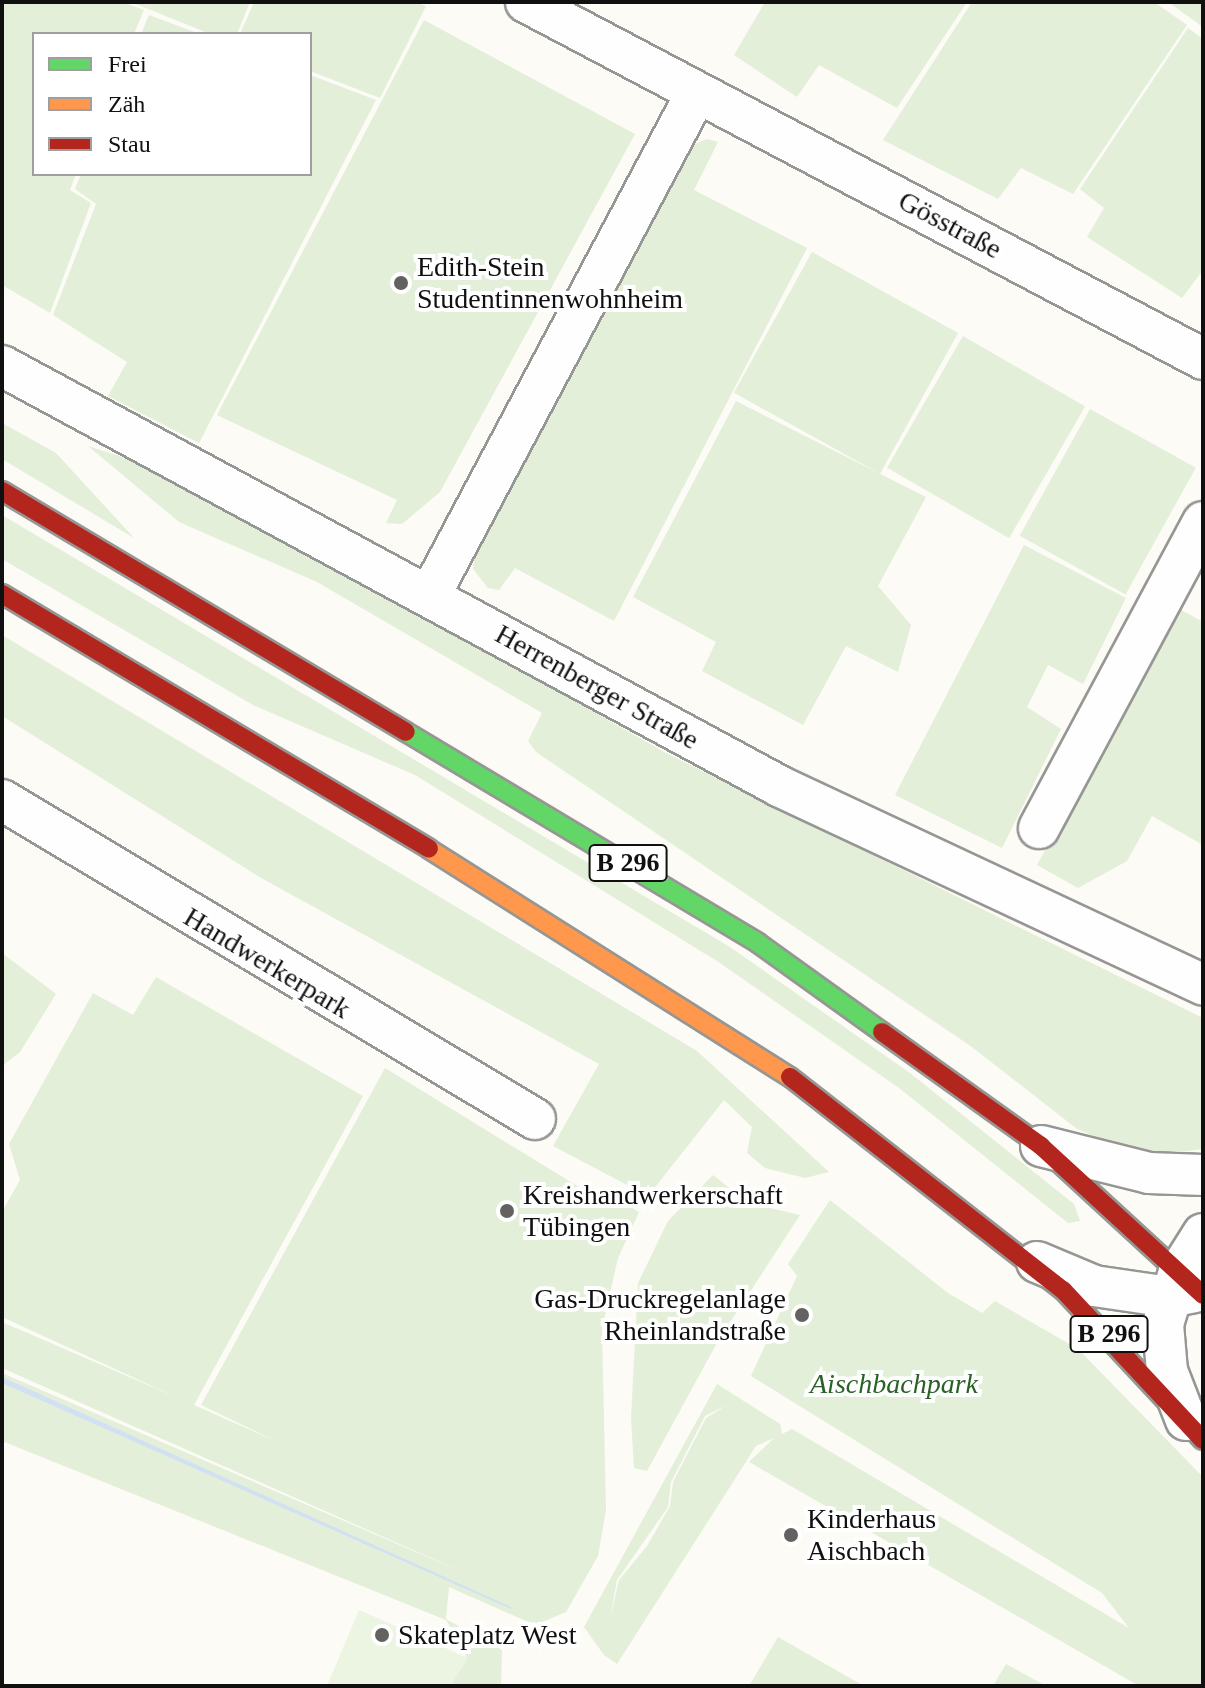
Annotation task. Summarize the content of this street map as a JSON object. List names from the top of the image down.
{
  "streets": {
    "main road": ["B 296"],
    "street": ["Gösstraße", "Herrenberger Straße", "Handwerkerpark"]
  },
  "parks": ["Aischbachpark"],
  "places": [
    "Edith-Stein Studentinnenwohnheim",
    "Kreishandwerkerschaft Tübingen",
    "Gas-Druckregelanlage Rheinlandstraße",
    "Kinderhaus Aischbach",
    "Skateplatz West"
  ],
  "legend": ["Frei", "Zäh", "Stau"]
}
